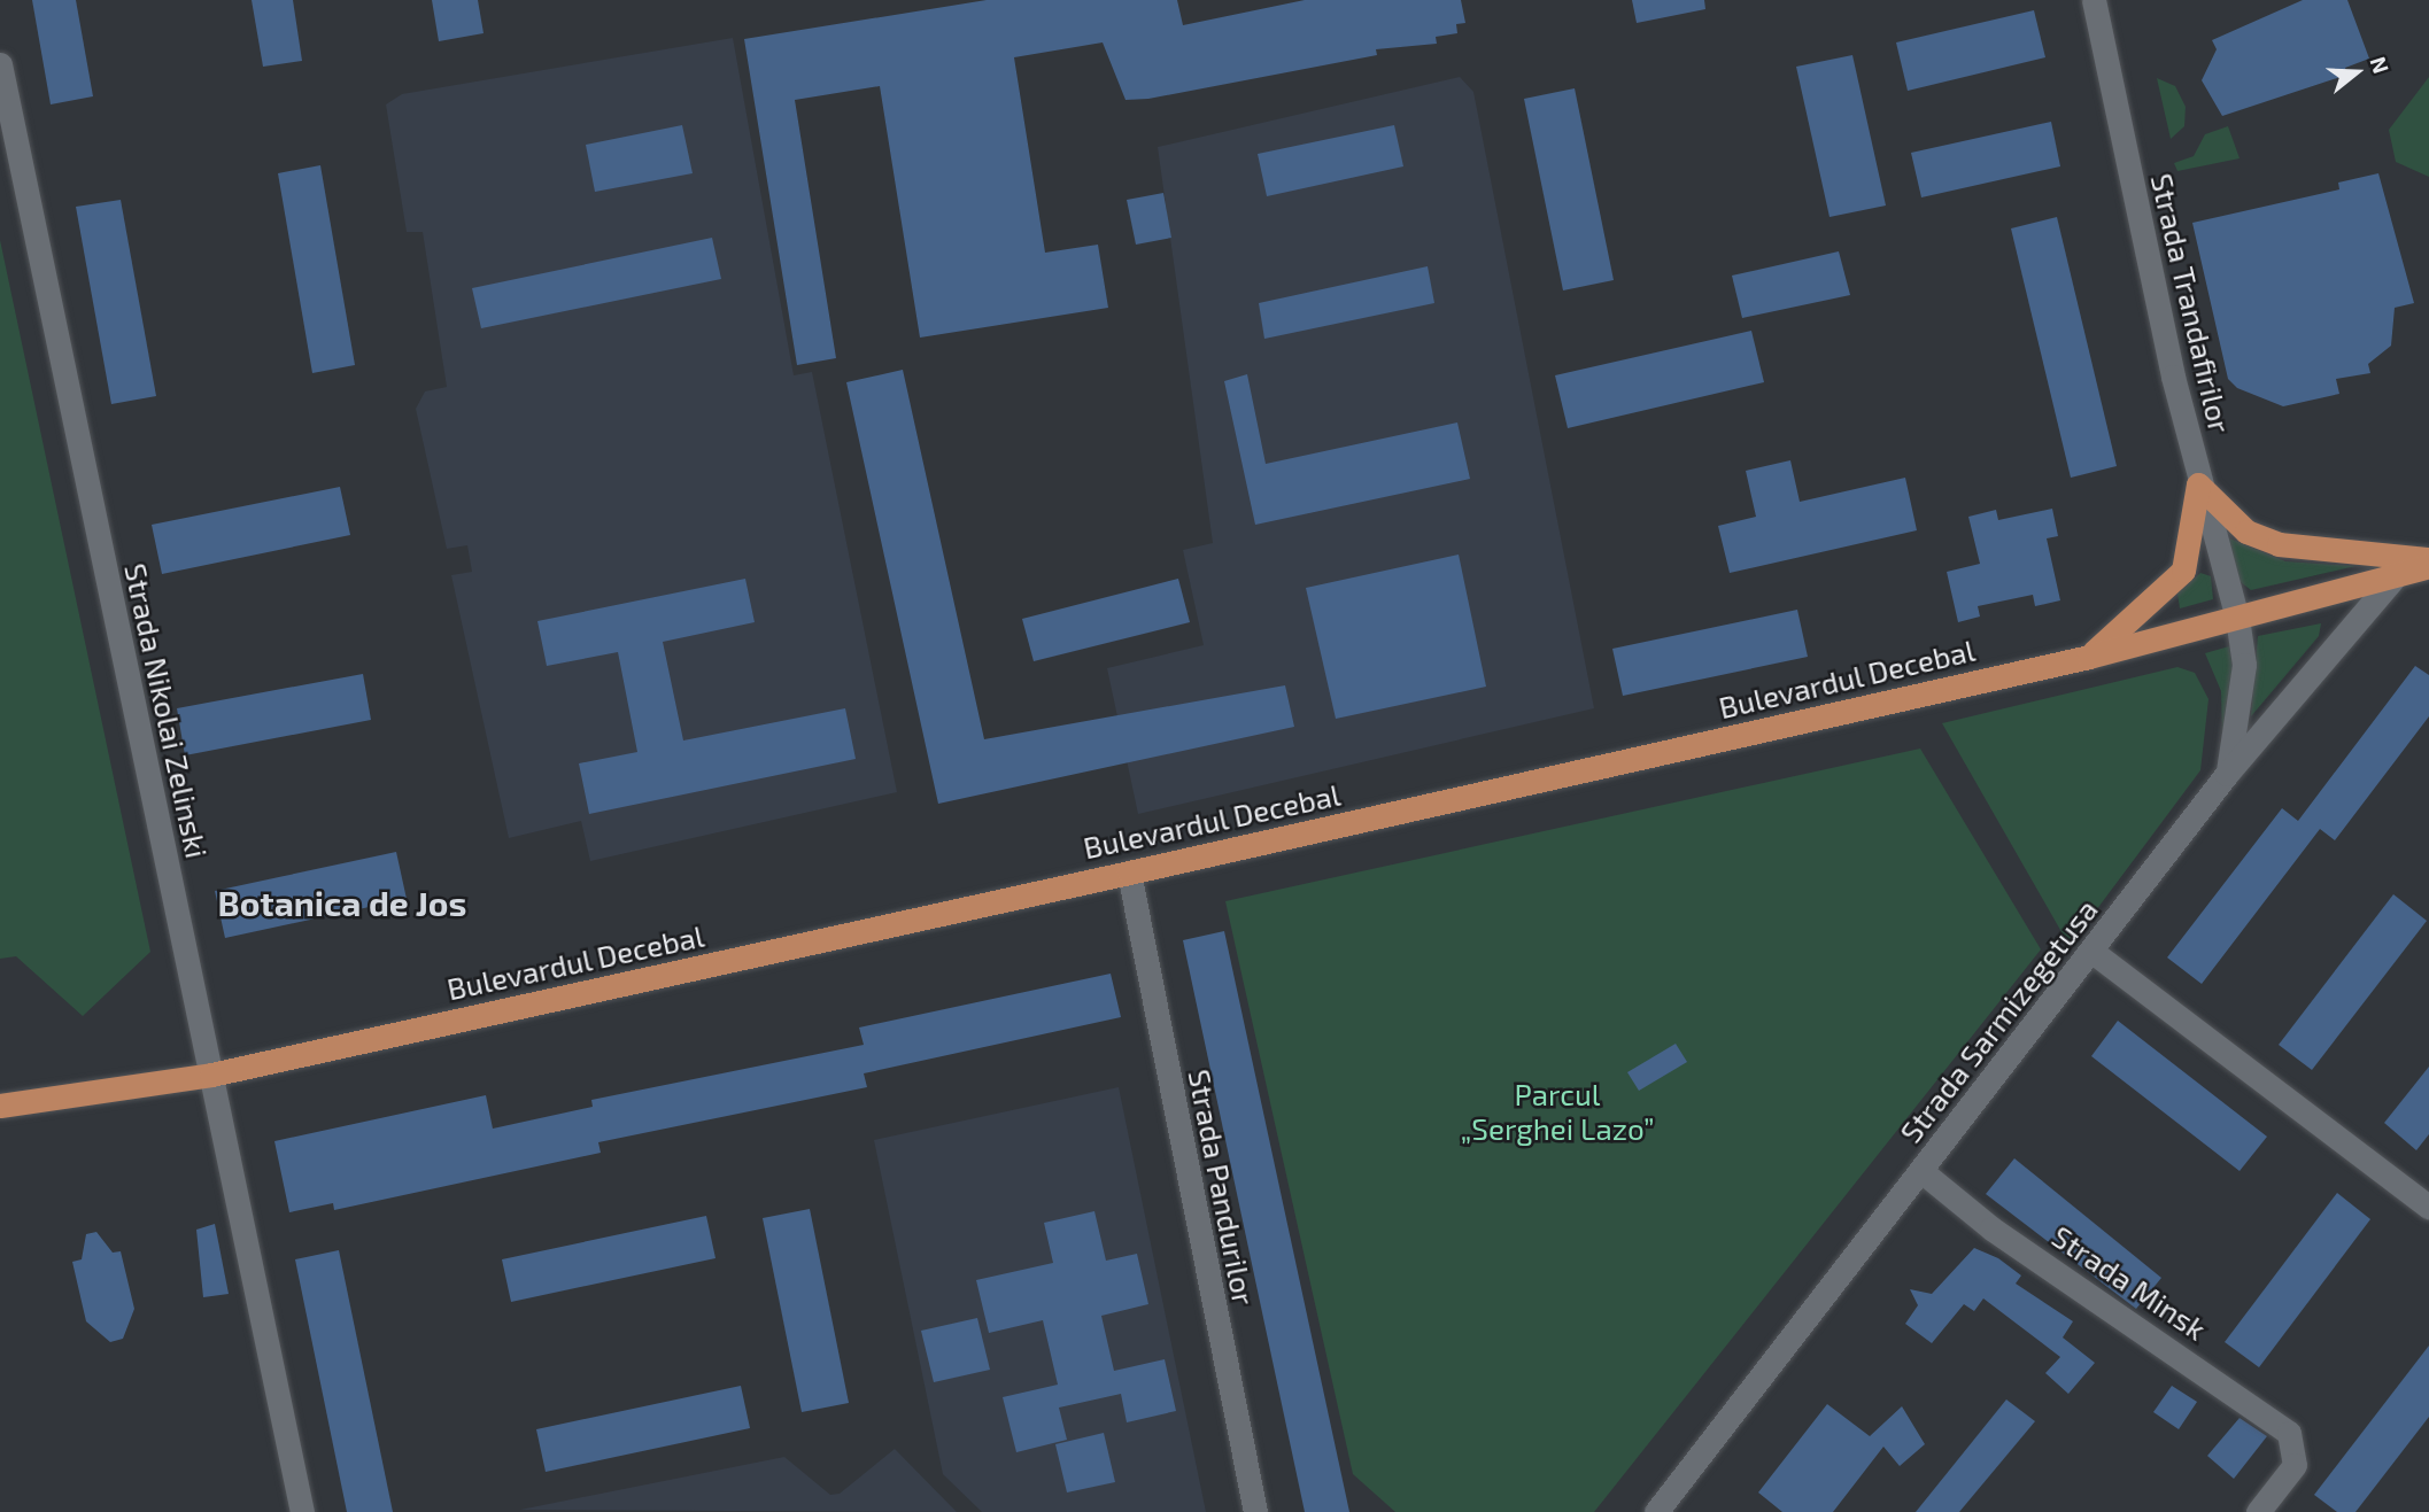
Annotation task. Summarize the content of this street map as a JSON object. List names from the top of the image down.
{
  "streets": {
    "main road": ["Bulevardul Decebal"],
    "street": [
      "Strada Trandafirilor",
      "Strada Nikolai Zelinski",
      "Strada Sarmizegetusa",
      "Strada Pandurilor",
      "Strada Minsk"
    ]
  },
  "crossings": [
    ["Strada Trandafirilor", "Bulevardul Decebal"],
    ["Strada Trandafirilor", "Strada Sarmizegetusa"],
    ["Bulevardul Decebal", "Strada Nikolai Zelinski"],
    ["Bulevardul Decebal", "Strada Sarmizegetusa"],
    ["Bulevardul Decebal", "Strada Pandurilor"],
    ["Strada Sarmizegetusa", "Strada Minsk"]
  ],
  "districts": ["Botanica de Jos"],
  "parks": ["Parcul „Serghei Lazo”"],
  "north": "right"
}
